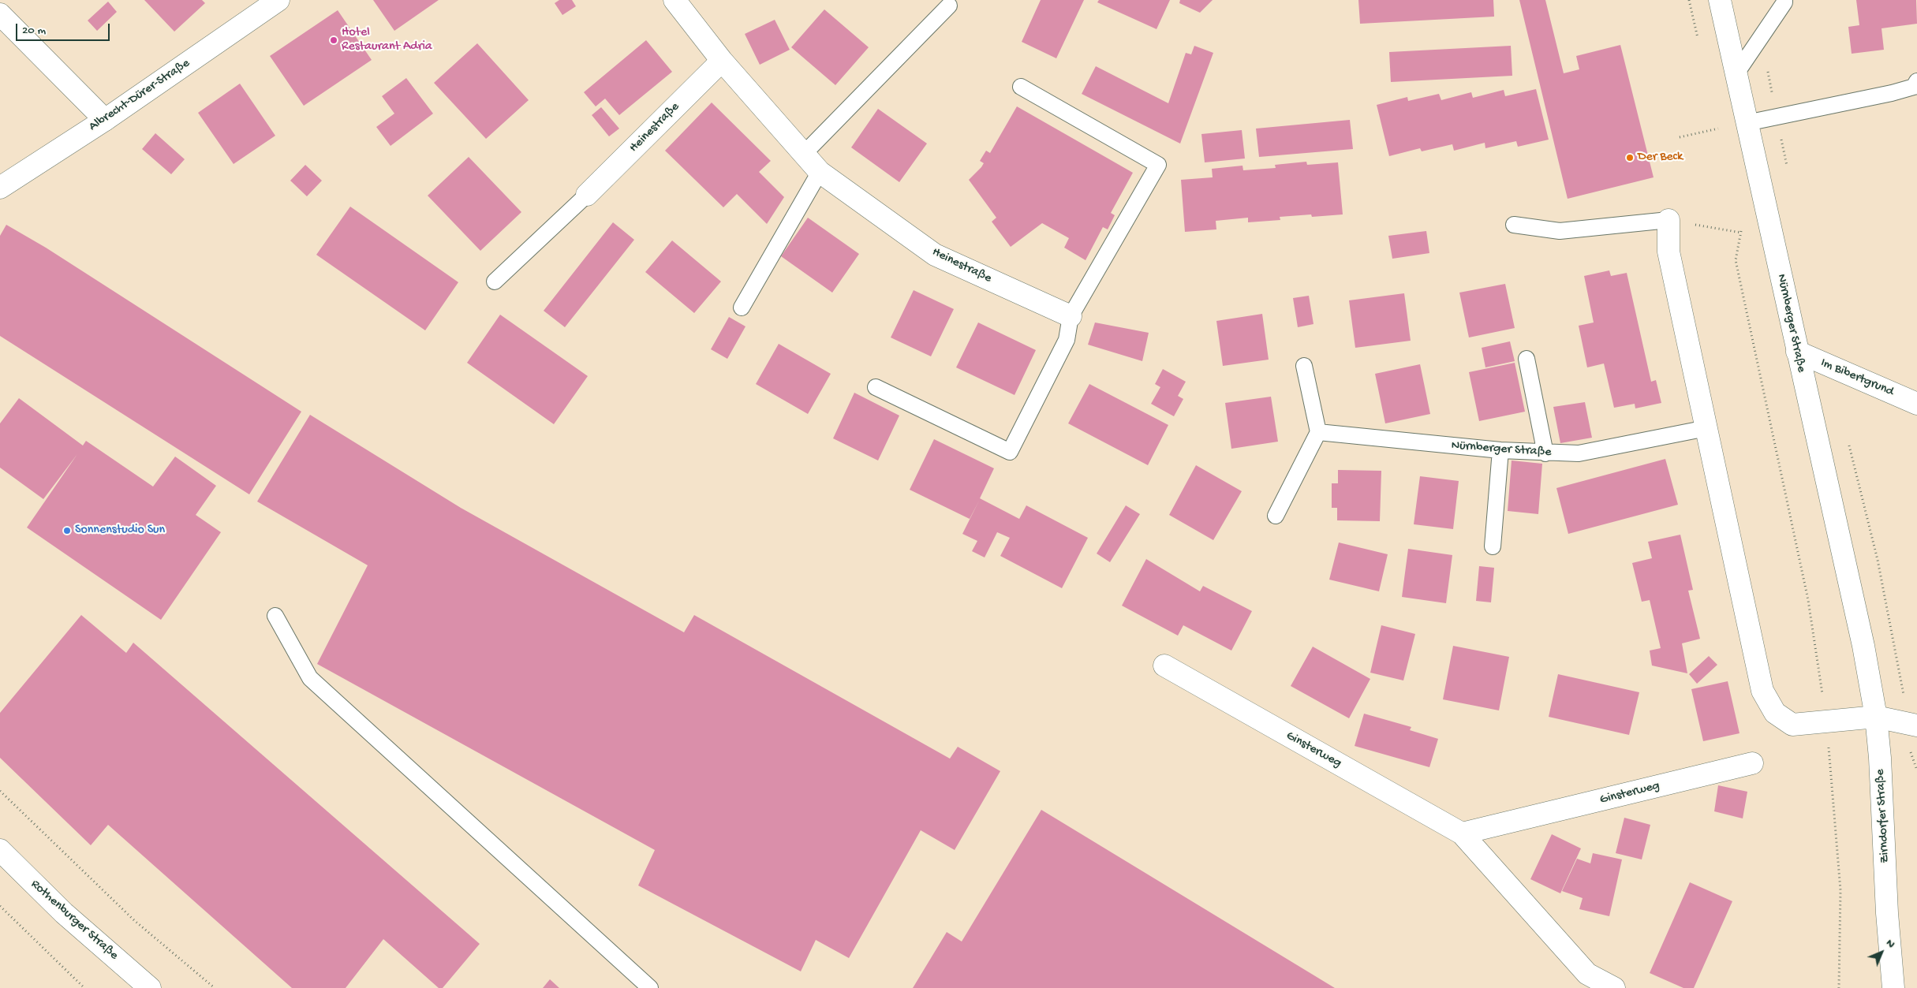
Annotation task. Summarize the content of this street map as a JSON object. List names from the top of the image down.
{
  "streets": {
    "street": [
      "Albrecht-Dürer-Straße",
      "Heinestraße",
      "Nürnberger Straße",
      "Im Bibertgrund",
      "Ginsterweg",
      "Zirndorfer Straße",
      "Rothenburger Straße"
    ]
  },
  "crossings": [
    ["Nürnberger Straße", "Im Bibertgrund"],
    ["Nürnberger Straße", "Zirndorfer Straße"]
  ],
  "places": ["Hotel Restaurant Adria", "Der Beck", "Sonnenstudio Sun"],
  "scale_bar": "20 m",
  "north": "top right"
}
